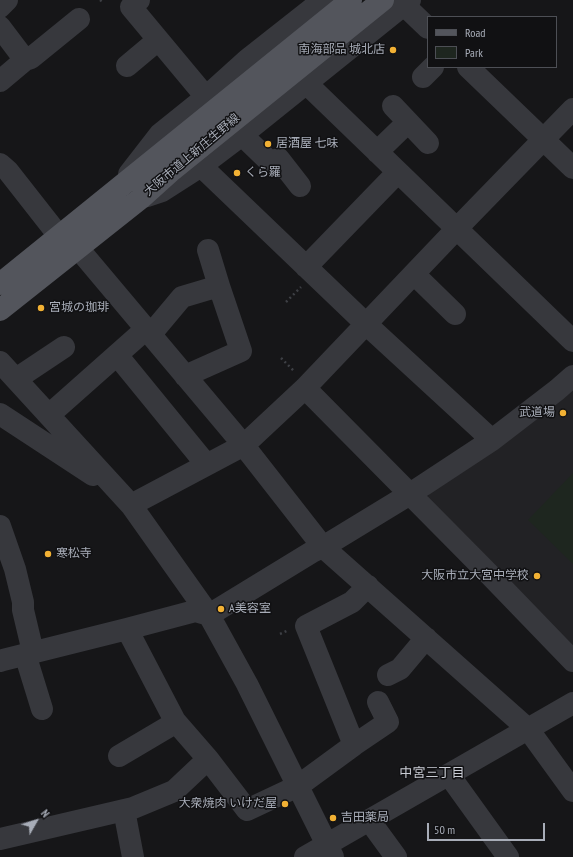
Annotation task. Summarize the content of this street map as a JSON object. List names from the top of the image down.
{
  "streets": {
    "main road": ["大阪市道上新庄生野線"]
  },
  "districts": ["中宮三丁目"],
  "places": [
    "南海部品 城北店",
    "居酒屋 七味",
    "くら羅",
    "宮城の珈琲",
    "武道場",
    "寒松寺",
    "大阪市立大宮中学校",
    "A美容室",
    "大衆焼肉 いけだ屋",
    "吉田薬局"
  ],
  "legend": ["Road", "Park"],
  "scale_bar": "50 m",
  "north": "top right"
}
